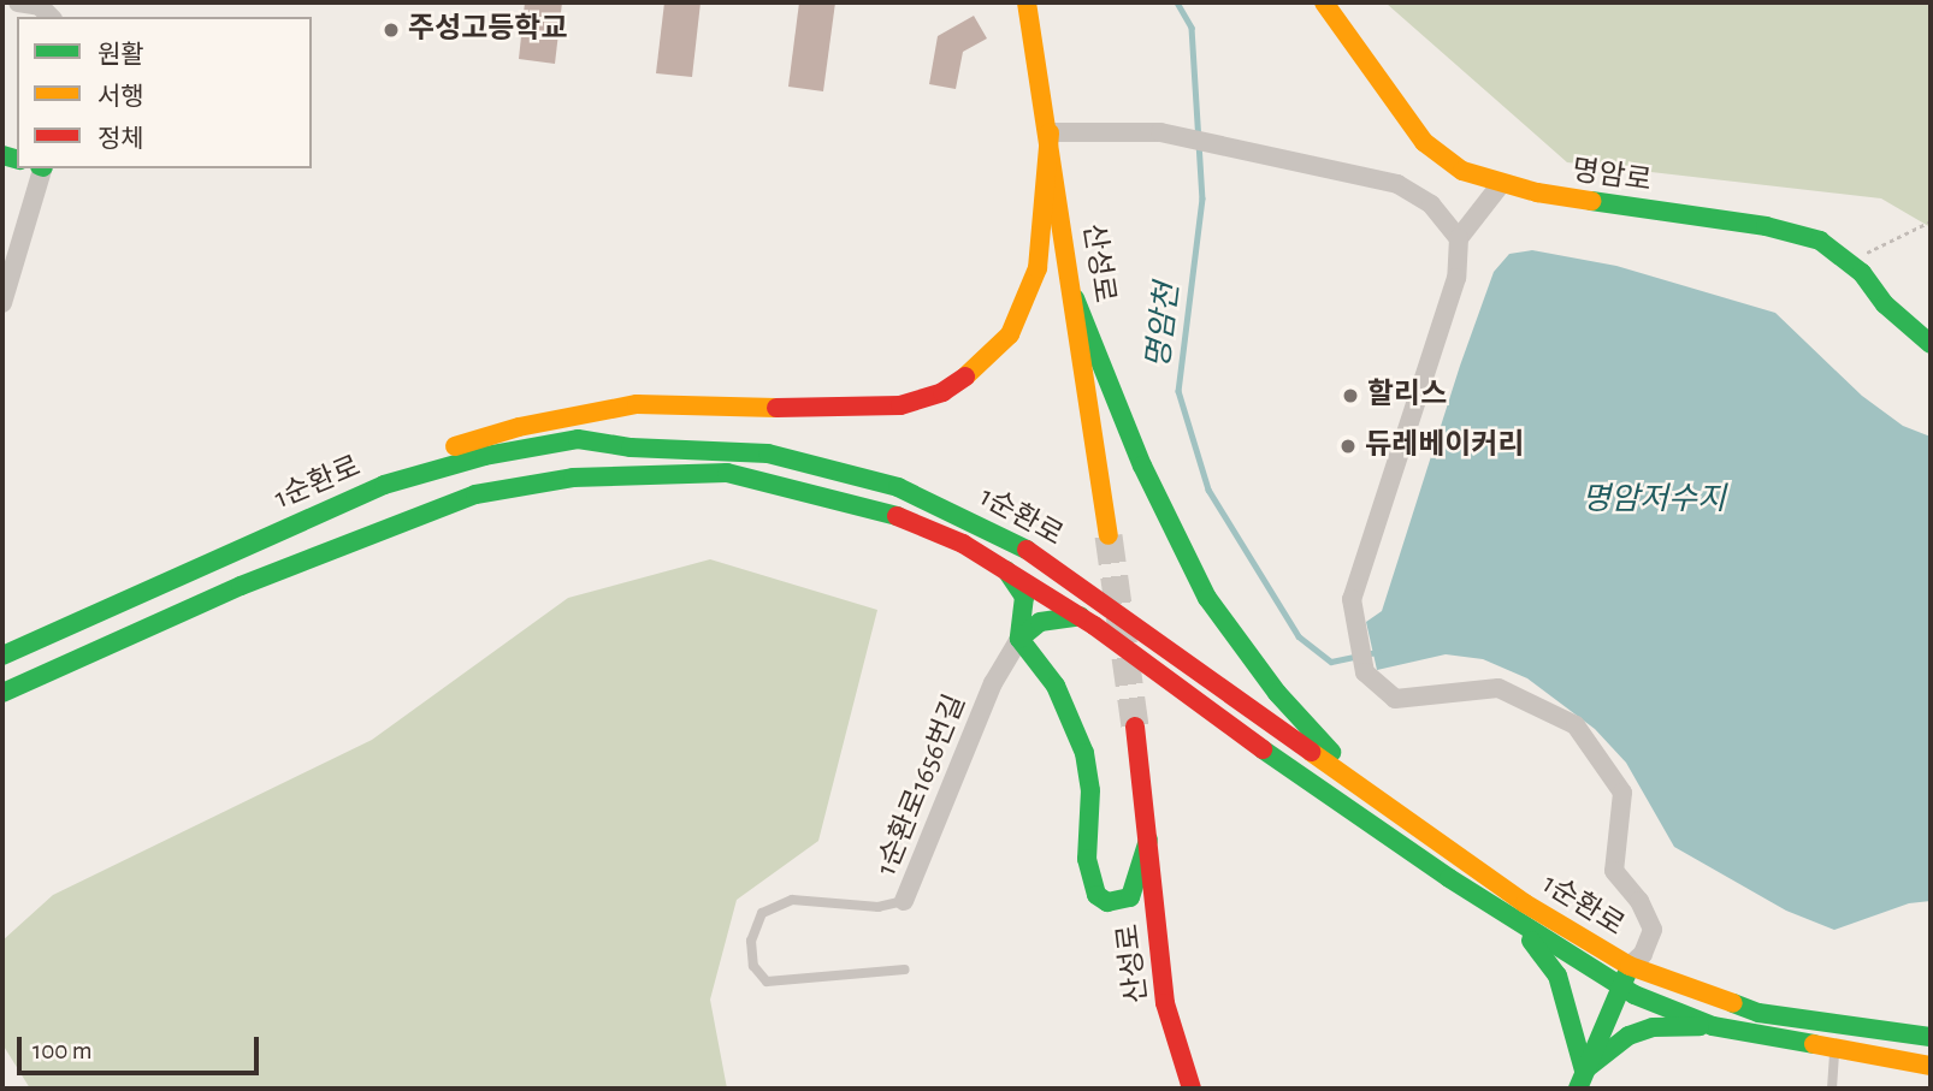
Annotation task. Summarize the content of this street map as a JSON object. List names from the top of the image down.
{
  "streets": {
    "street": [
      "명암로",
      "산성로",
      "1순환로",
      "1순환로1656번길"
    ]
  },
  "water": ["명암천", "명암저수지"],
  "places": ["주성고등학교", "할리스", "듀레베이커리"],
  "legend": ["원활", "서행", "정체"],
  "scale_bar": "100 m"
}
